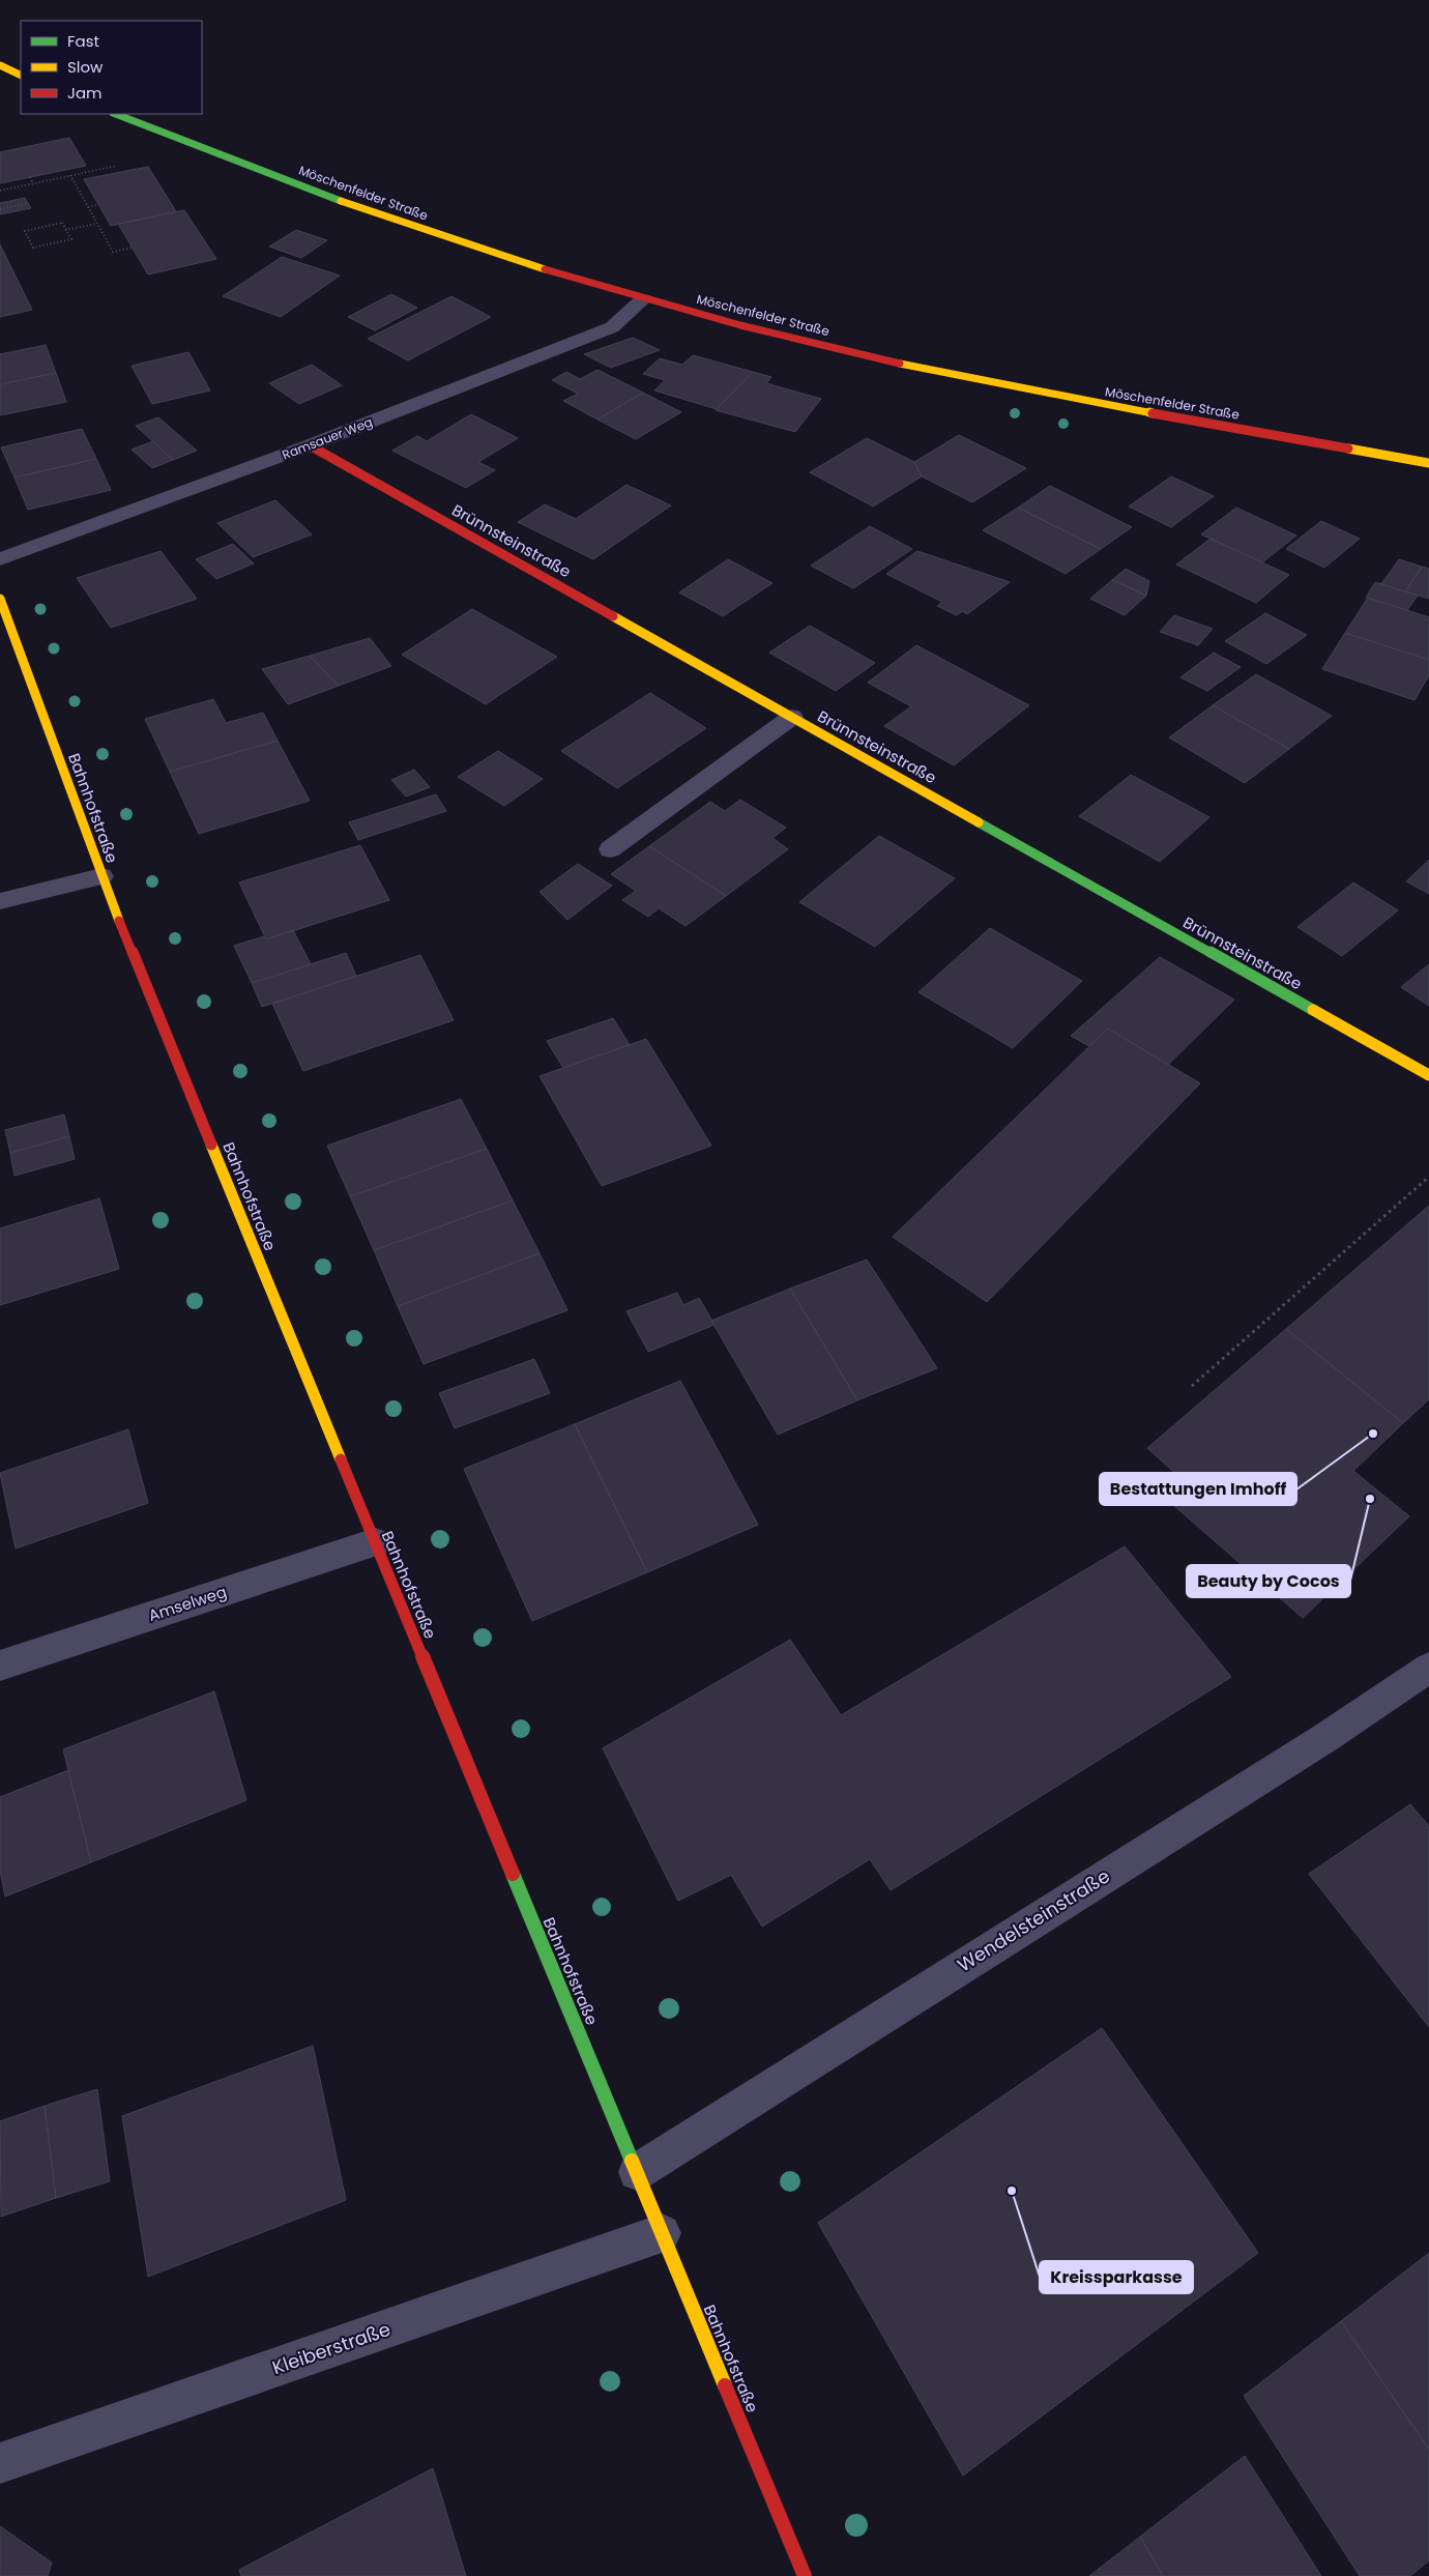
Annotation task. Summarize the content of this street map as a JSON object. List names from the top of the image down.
{
  "streets": {
    "street": [
      "Möschenfelder Straße",
      "Ramsauer Weg",
      "Brünnsteinstraße",
      "Bahnhofstraße",
      "Amselweg",
      "Wendelsteinstraße",
      "Kleiberstraße"
    ]
  },
  "crossings": [
    ["Möschenfelder Straße", "Ramsauer Weg"],
    ["Ramsauer Weg", "Brünnsteinstraße"],
    ["Bahnhofstraße", "Amselweg"],
    ["Bahnhofstraße", "Wendelsteinstraße"],
    ["Bahnhofstraße", "Kleiberstraße"]
  ],
  "places": ["Bestattungen Imhoff", "Beauty by Cocos", "Kreissparkasse"],
  "legend": ["Fast", "Slow", "Jam"]
}
